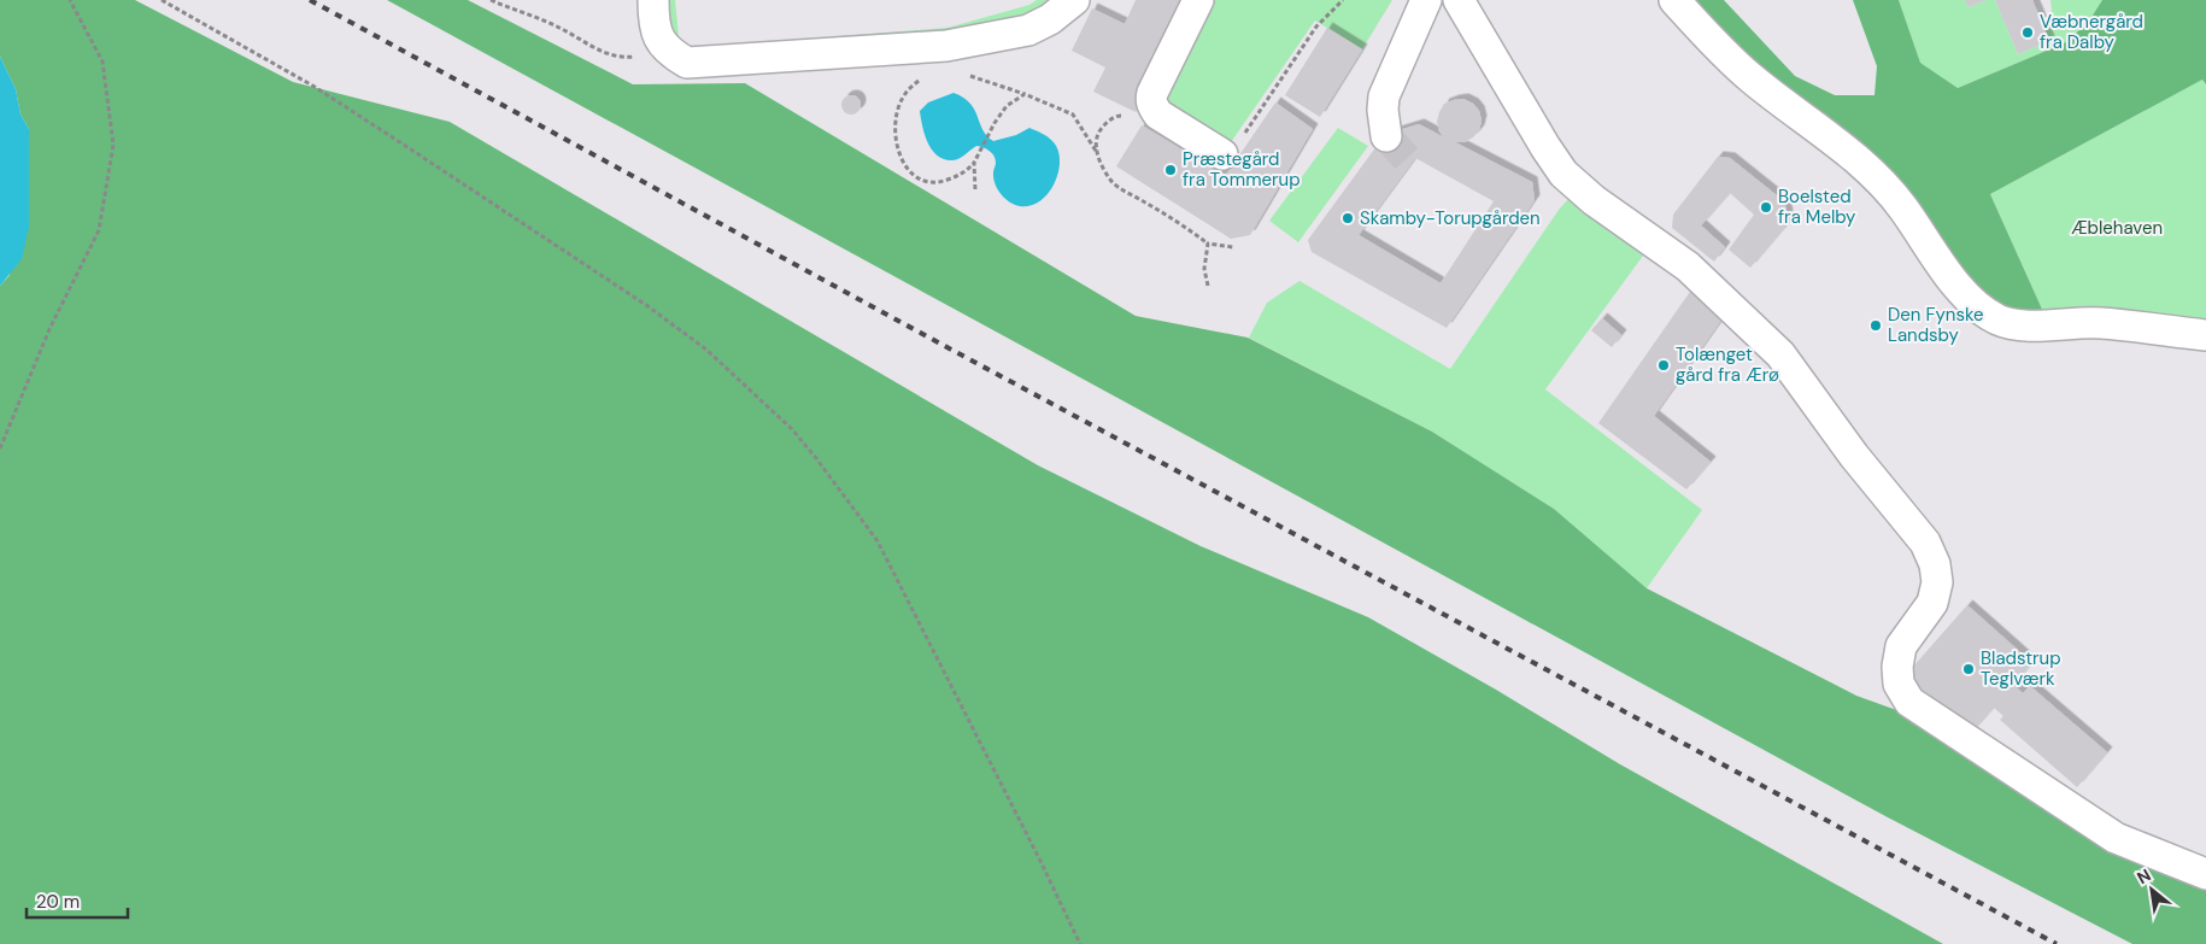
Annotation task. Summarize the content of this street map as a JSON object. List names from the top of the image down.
{
  "parks": ["Æblehaven"],
  "places": [
    "Væbnergård fra Dalby",
    "Præstegård fra Tommerup",
    "Boelsted fra Melby",
    "Skamby-Torupgården",
    "Den Fynske Landsby",
    "Tolænget gård fra Ærø",
    "Bladstrup Teglværk"
  ],
  "scale_bar": "20 m",
  "north": "top left"
}
